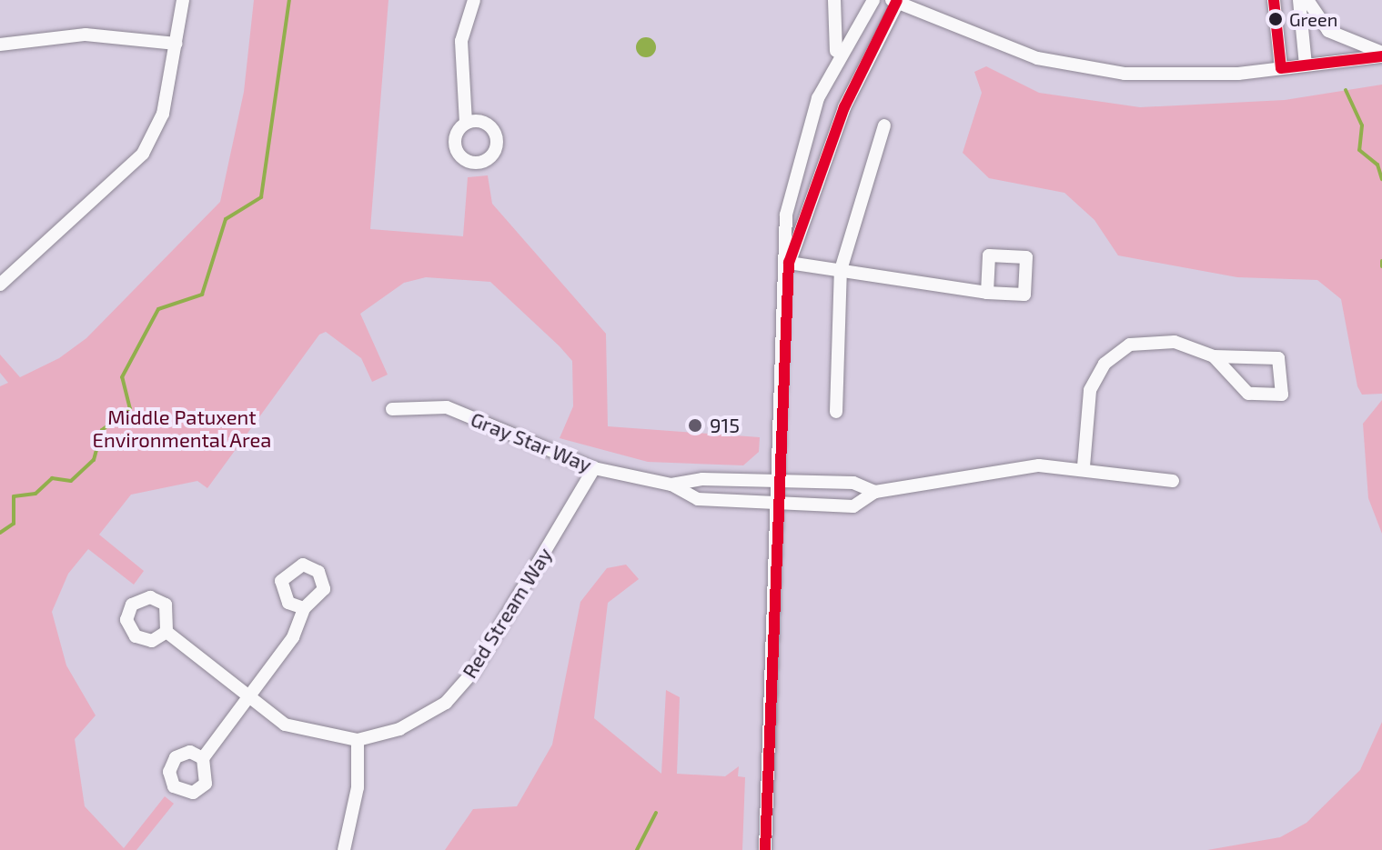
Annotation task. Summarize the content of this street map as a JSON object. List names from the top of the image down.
{
  "streets": {
    "street": ["Gray Star Way", "Red Stream Way"]
  },
  "crossings": [
    ["Gray Star Way", "Red Stream Way"]
  ],
  "parks": ["Middle Patuxent Environmental Area"],
  "places": ["Green", "915"]
}
